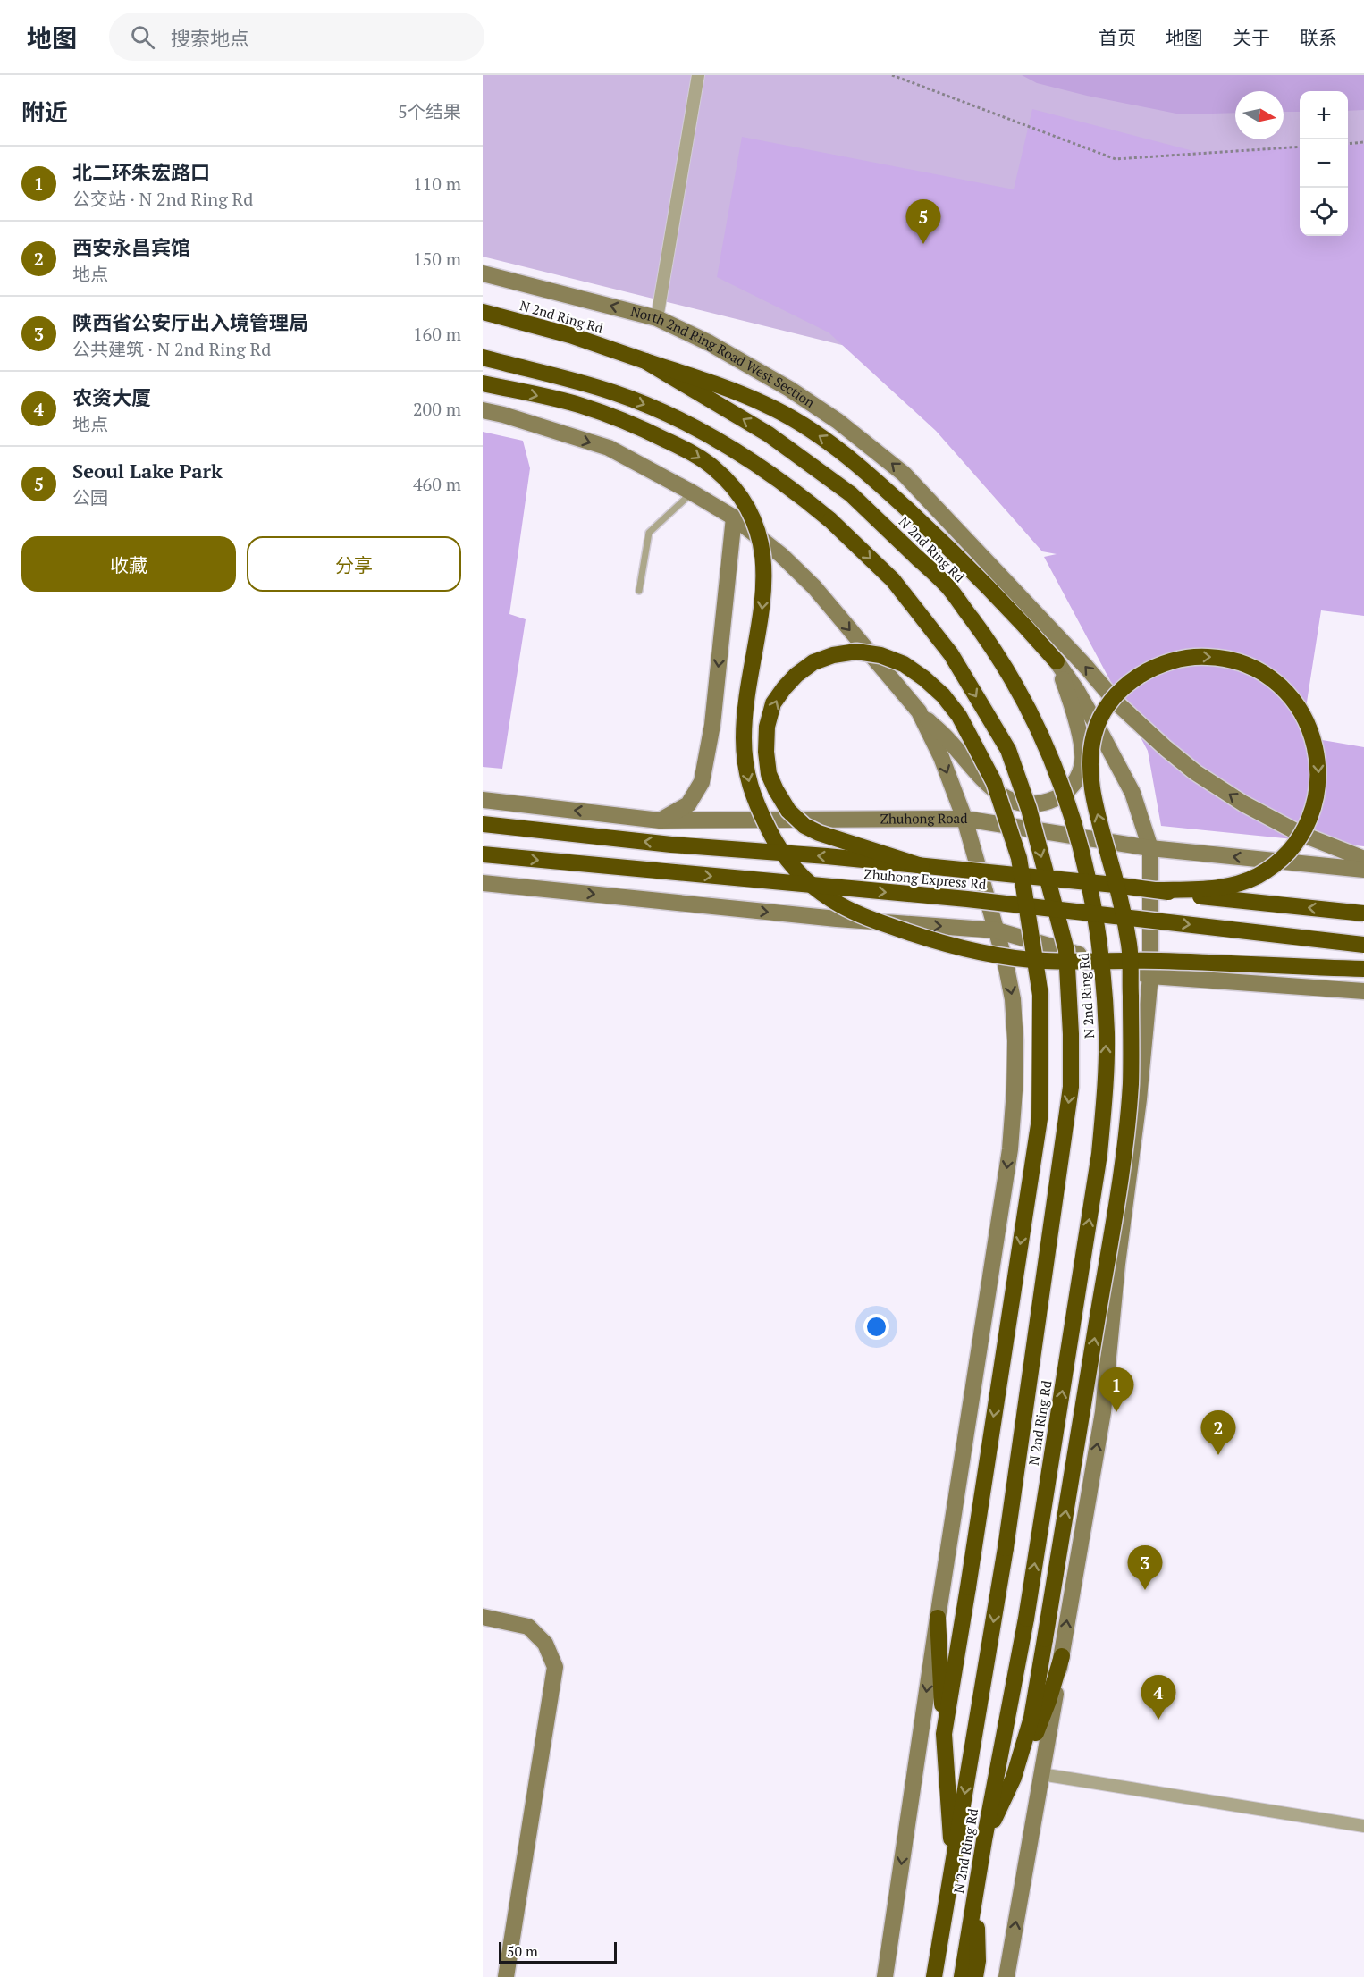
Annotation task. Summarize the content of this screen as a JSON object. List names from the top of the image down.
{
  "streets": {
    "highway": ["N 2nd Ring Rd", "Zhuhong Express Rd"],
    "main road": ["North 2nd Ring Road West Section", "Zhuhong Road"]
  },
  "scale_bar": "50 m",
  "north": "right",
  "page": {
    "header": "地图",
    "search": "搜索地点",
    "nav": [
      "首页",
      "地图",
      "关于",
      "联系"
    ],
    "heading": ["附近", "5个结果"],
    "map_buttons": ["+", "−"],
    "list": [
      {
        "mark": "1",
        "name": "北二环朱宏路口",
        "note": "公交站 · N 2nd Ring Rd",
        "value": "110 m"
      },
      {
        "mark": "2",
        "name": "西安永昌宾馆",
        "note": "地点",
        "value": "150 m"
      },
      {
        "mark": "3",
        "name": "陕西省公安厅出入境管理局",
        "note": "公共建筑 · N 2nd Ring Rd",
        "value": "160 m"
      },
      {
        "mark": "4",
        "name": "农资大厦",
        "note": "地点",
        "value": "200 m"
      },
      {
        "mark": "5",
        "name": "Seoul Lake Park",
        "note": "公园",
        "value": "460 m"
      }
    ],
    "pins": [
      "5",
      "1",
      "2",
      "3",
      "4"
    ],
    "buttons": ["收藏", "分享"],
    "scale": "50 m"
  }
}
